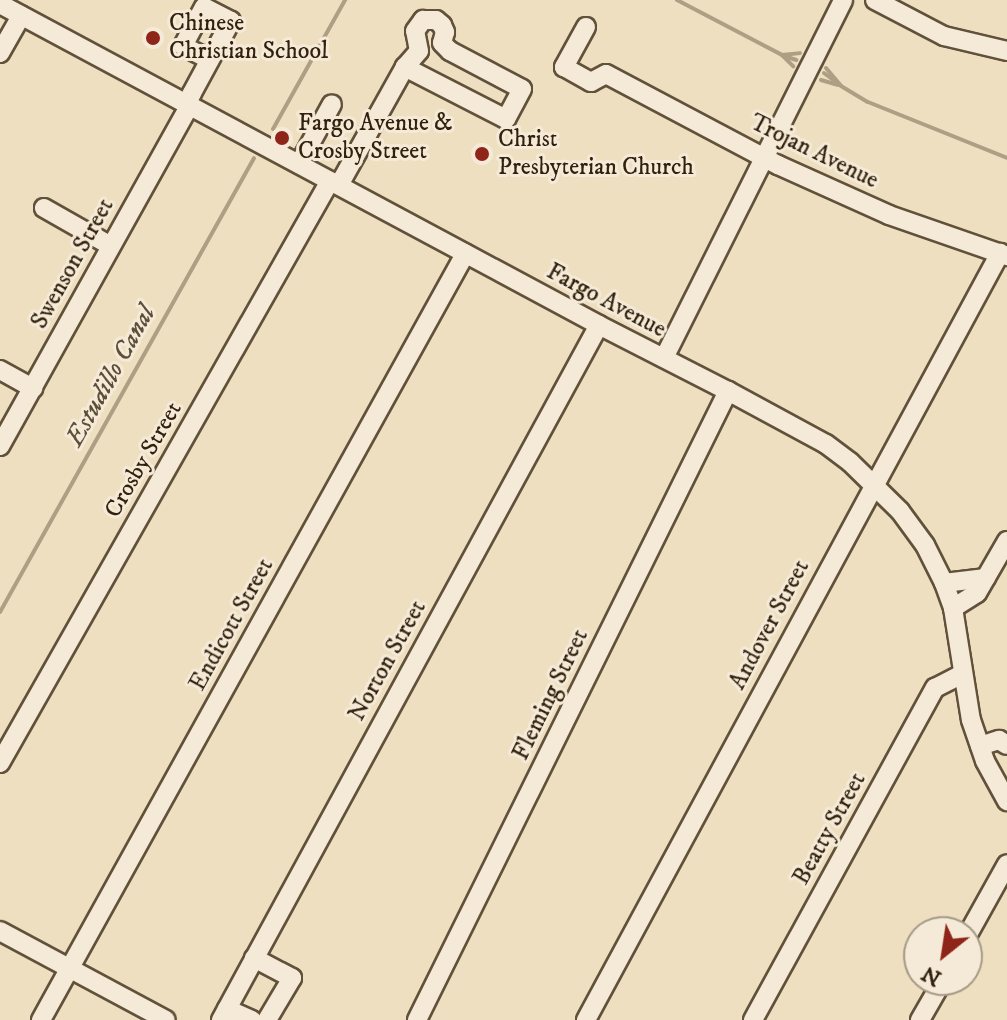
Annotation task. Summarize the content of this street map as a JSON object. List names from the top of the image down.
{
  "streets": {
    "street": [
      "Trojan Avenue",
      "Swenson Street",
      "Fargo Avenue",
      "Crosby Street",
      "Endicott Street",
      "Andover Street",
      "Norton Street",
      "Fleming Street",
      "Beatty Street"
    ]
  },
  "crossings": [
    ["Trojan Avenue", "Andover Street"],
    ["Swenson Street", "Fargo Avenue"],
    ["Fargo Avenue", "Crosby Street"],
    ["Fargo Avenue", "Endicott Street"],
    ["Fargo Avenue", "Andover Street"],
    ["Fargo Avenue", "Norton Street"],
    ["Fargo Avenue", "Fleming Street"],
    ["Fargo Avenue", "Beatty Street"]
  ],
  "water": ["Estudillo Canal"],
  "places": ["Chinese Christian School", "Fargo Avenue & Crosby Street", "Christ Presbyterian Church"],
  "north": "bottom left"
}
